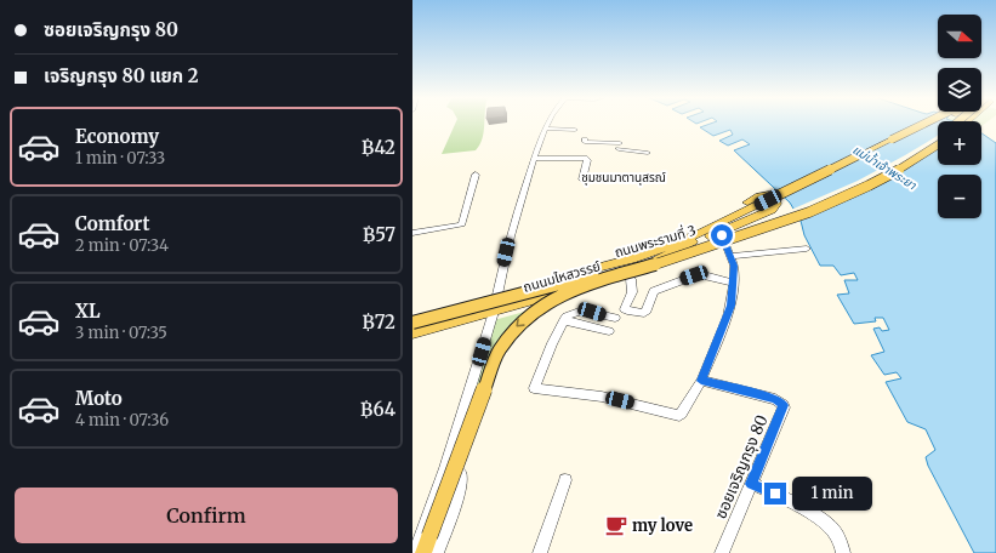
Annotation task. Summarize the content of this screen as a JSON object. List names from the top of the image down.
{
  "streets": {
    "main road": ["ถนนพระรามที่ 3", "ถนนมไหสวรรย์"],
    "street": ["ซอยเจริญกรุง 80"]
  },
  "districts": ["ชุมชนมาตานุสรณ์"],
  "water": ["แม่น้ำเจ้าพระยา"],
  "places": {
    "cafe": ["my love"]
  },
  "north": "right",
  "page": {
    "banner": ["ซอยเจริญกรุง 80", "เจริญกรุง 80 แยก 2"],
    "map_buttons": ["+", "−"],
    "list": [
      {
        "name": "Economy",
        "note": "1 min · 07:33",
        "value": "฿42"
      },
      {
        "name": "Comfort",
        "note": "2 min · 07:34",
        "value": "฿57"
      },
      {
        "name": "XL",
        "note": "3 min · 07:35",
        "value": "฿72"
      },
      {
        "name": "Moto",
        "note": "4 min · 07:36",
        "value": "฿64"
      }
    ],
    "bubble": "1 min",
    "buttons": "Confirm"
  }
}
